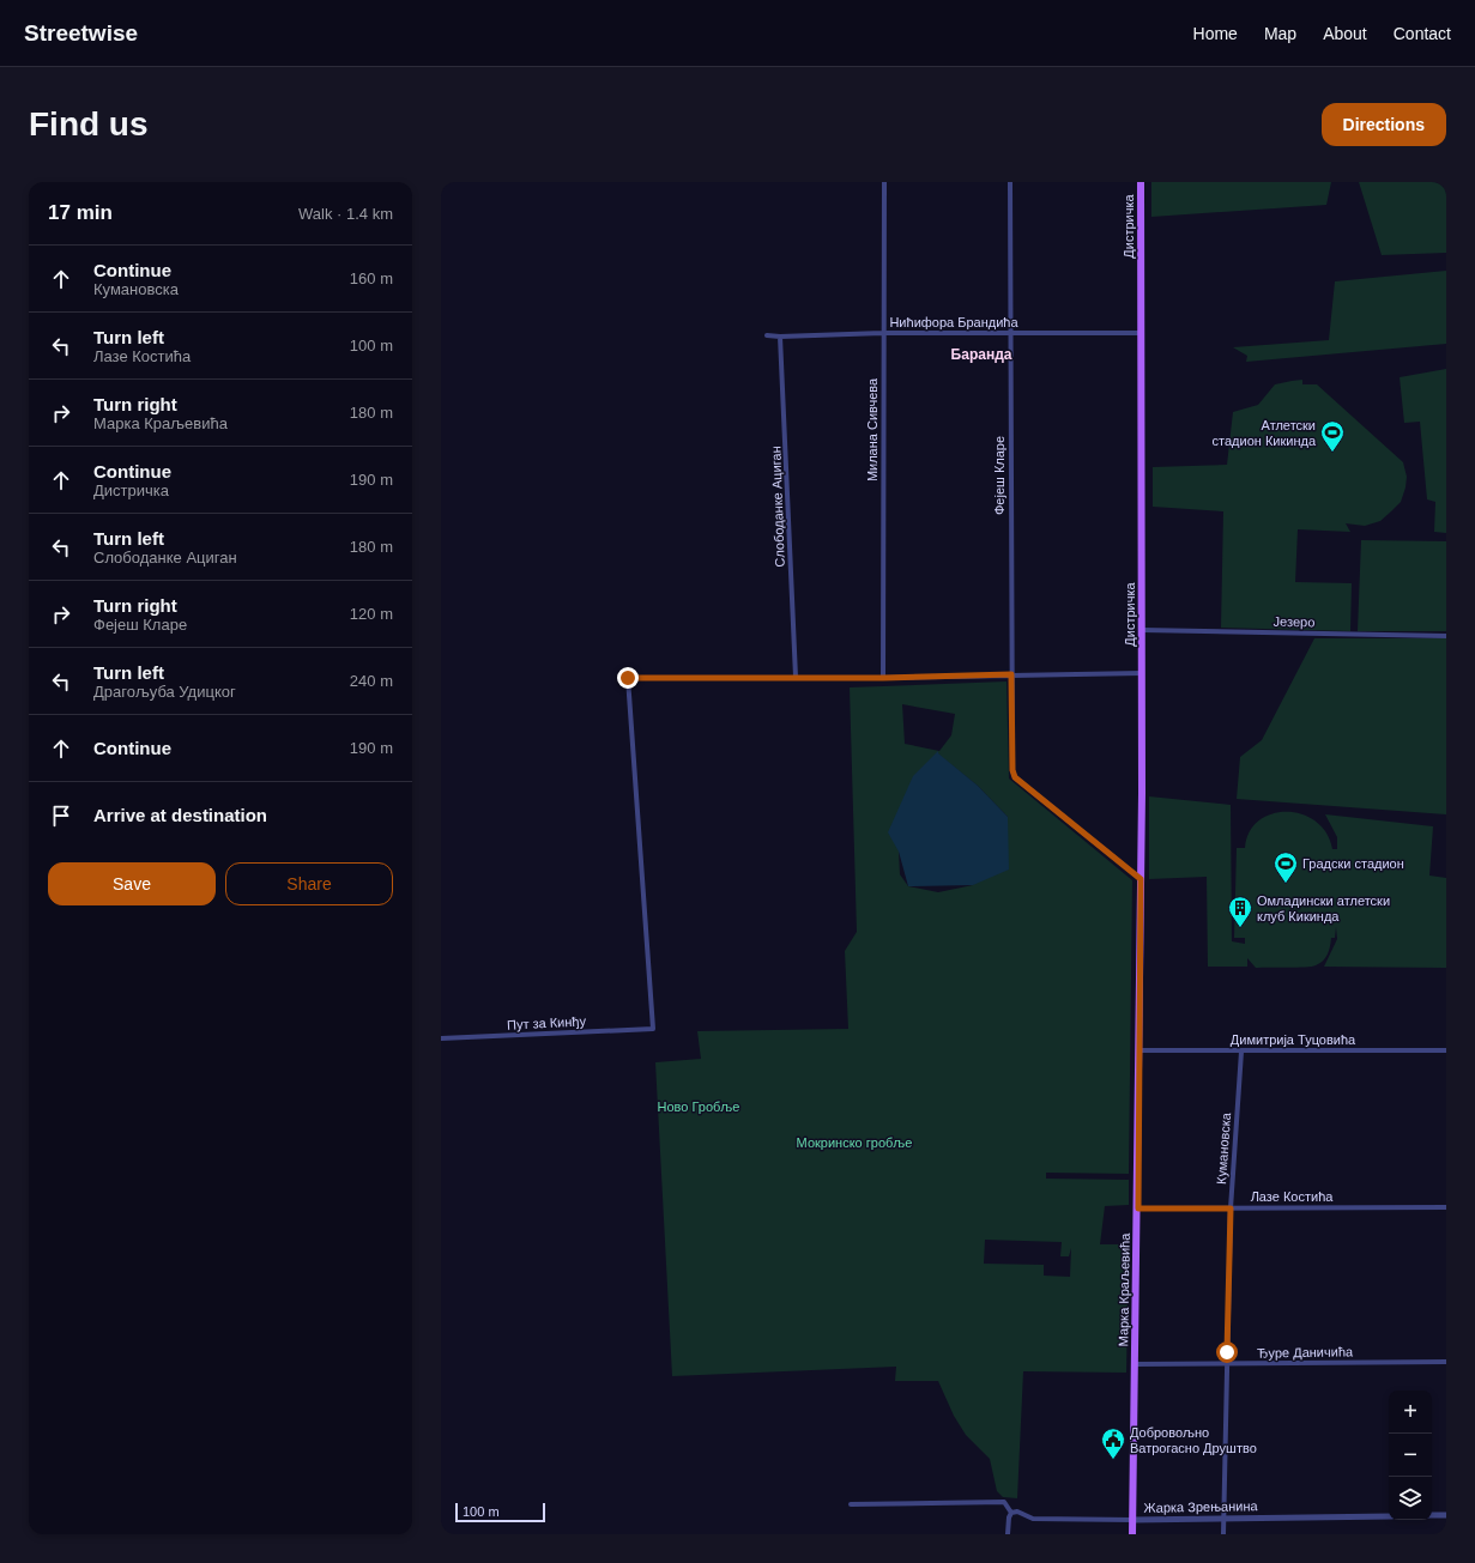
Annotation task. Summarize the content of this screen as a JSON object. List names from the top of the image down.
{
  "streets": {
    "main road": ["Дистричка", "Марка Краљевића"],
    "street": [
      "Нићифора Брандића",
      "Милана Сивчева",
      "Фејеш Кларе",
      "Слободанке Ациган",
      "Језеро",
      "Пут за Кинђу",
      "Димитрија Туцовића",
      "Кумановска",
      "Лазе Костића",
      "Ђуре Даничића",
      "Жарка Зрењанина"
    ]
  },
  "crossings": [
    ["Дистричка", "Нићифора Брандића"],
    ["Дистричка", "Фејеш Кларе"],
    ["Дистричка", "Језеро"],
    ["Дистричка", "Димитрија Туцовића"],
    ["Дистричка", "Марка Краљевића"],
    ["Нићифора Брандића", "Милана Сивчева"],
    ["Нићифора Брандића", "Фејеш Кларе"],
    ["Нићифора Брандића", "Слободанке Ациган"],
    ["Слободанке Ациган", "Пут за Кинђу"],
    ["Димитрија Туцовића", "Кумановска"],
    ["Димитрија Туцовића", "Марка Краљевића"],
    ["Кумановска", "Лазе Костића"],
    ["Кумановска", "Ђуре Даничића"],
    ["Кумановска", "Жарка Зрењанина"],
    ["Лазе Костића", "Марка Краљевића"],
    ["Марка Краљевића", "Ђуре Даничића"],
    ["Марка Краљевића", "Жарка Зрењанина"]
  ],
  "districts": ["Баранда"],
  "parks": ["Ново Гробље", "Мокринско гробље"],
  "places": {
    "sports": ["Атлетски стадион Кикинда", "Градски стадион"],
    "building": ["Омладински атлетски клуб Кикинда"],
    "public building": ["Добровољно Ватрогасно Друштво"]
  },
  "scale_bar": "100 m",
  "page": {
    "header": "Streetwise",
    "nav": [
      "Home",
      "Map",
      "About",
      "Contact"
    ],
    "buttons": [
      "Directions",
      ["Save", "Share"]
    ],
    "title": "Find us",
    "heading": ["17 min", "Walk · 1.4 km"],
    "list": [
      ["Continue", "Кумановска", "160 m"],
      ["Turn left", "Лазе Костића", "100 m"],
      ["Turn right", "Марка Краљевића", "180 m"],
      ["Continue", "Дистричка", "190 m"],
      ["Turn left", "Слободанке Ациган", "180 m"],
      ["Turn right", "Фејеш Кларе", "120 m"],
      ["Turn left", "Драгољуба Удицког", "240 m"],
      ["Continue", "190 m"],
      "Arrive at destination"
    ],
    "map_buttons": ["+", "−"],
    "scale": "100 m"
  }
}
